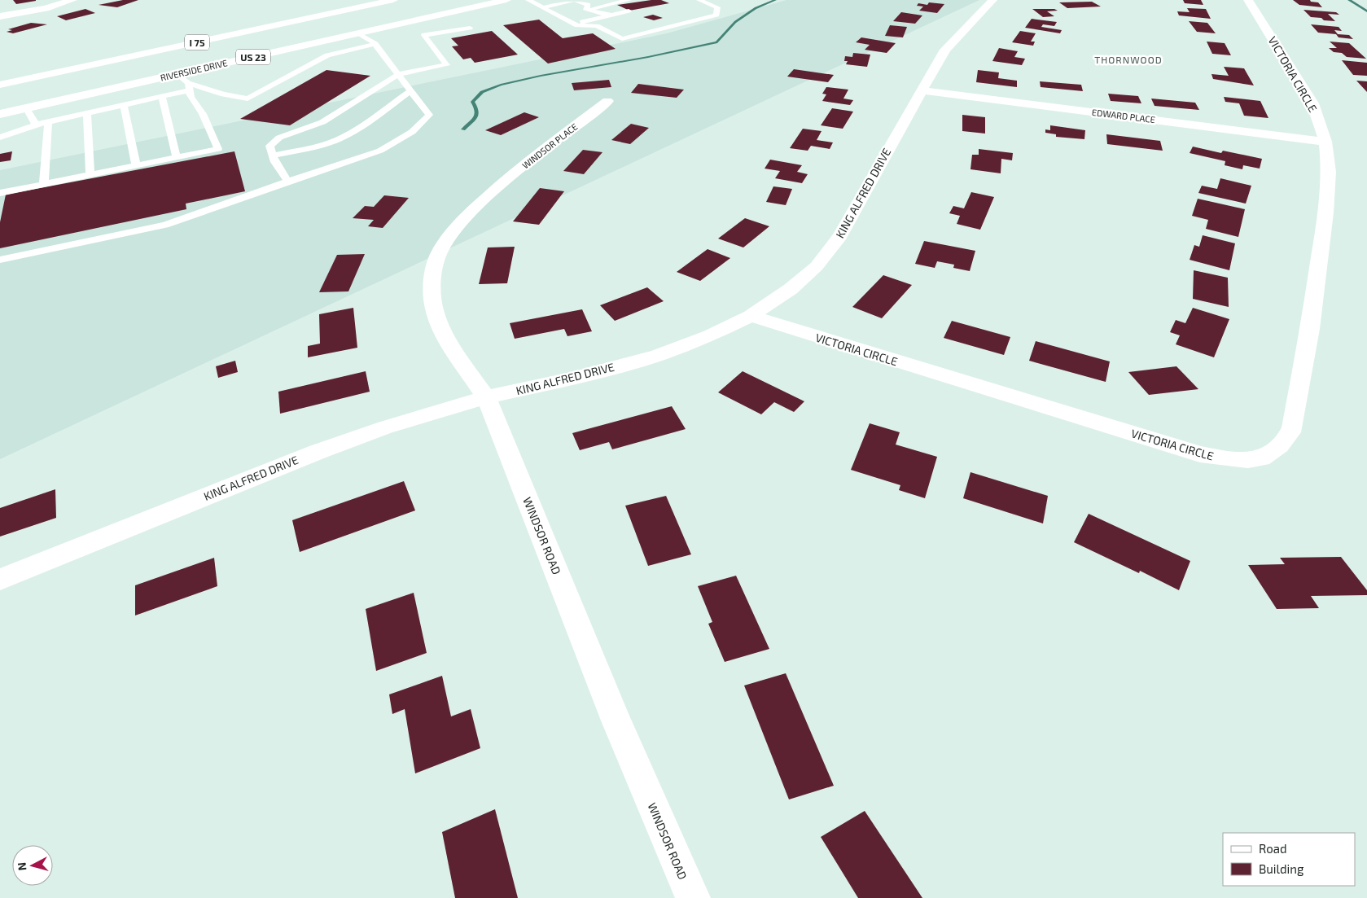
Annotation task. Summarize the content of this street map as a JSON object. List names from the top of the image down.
{
  "streets": {
    "main road": [
      "I 75",
      "US 23",
      "RIVERSIDE DRIVE",
      "VICTORIA CIRCLE",
      "EDWARD PLACE",
      "WINDSOR PLACE",
      "KING ALFRED DRIVE",
      "WINDSOR ROAD"
    ]
  },
  "crossings": [
    ["VICTORIA CIRCLE", "EDWARD PLACE"],
    ["VICTORIA CIRCLE", "KING ALFRED DRIVE"],
    ["EDWARD PLACE", "KING ALFRED DRIVE"],
    ["WINDSOR PLACE", "WINDSOR ROAD"],
    ["KING ALFRED DRIVE", "WINDSOR ROAD"]
  ],
  "districts": ["THORNWOOD"],
  "legend": ["Road", "Building"],
  "north": "left"
}
